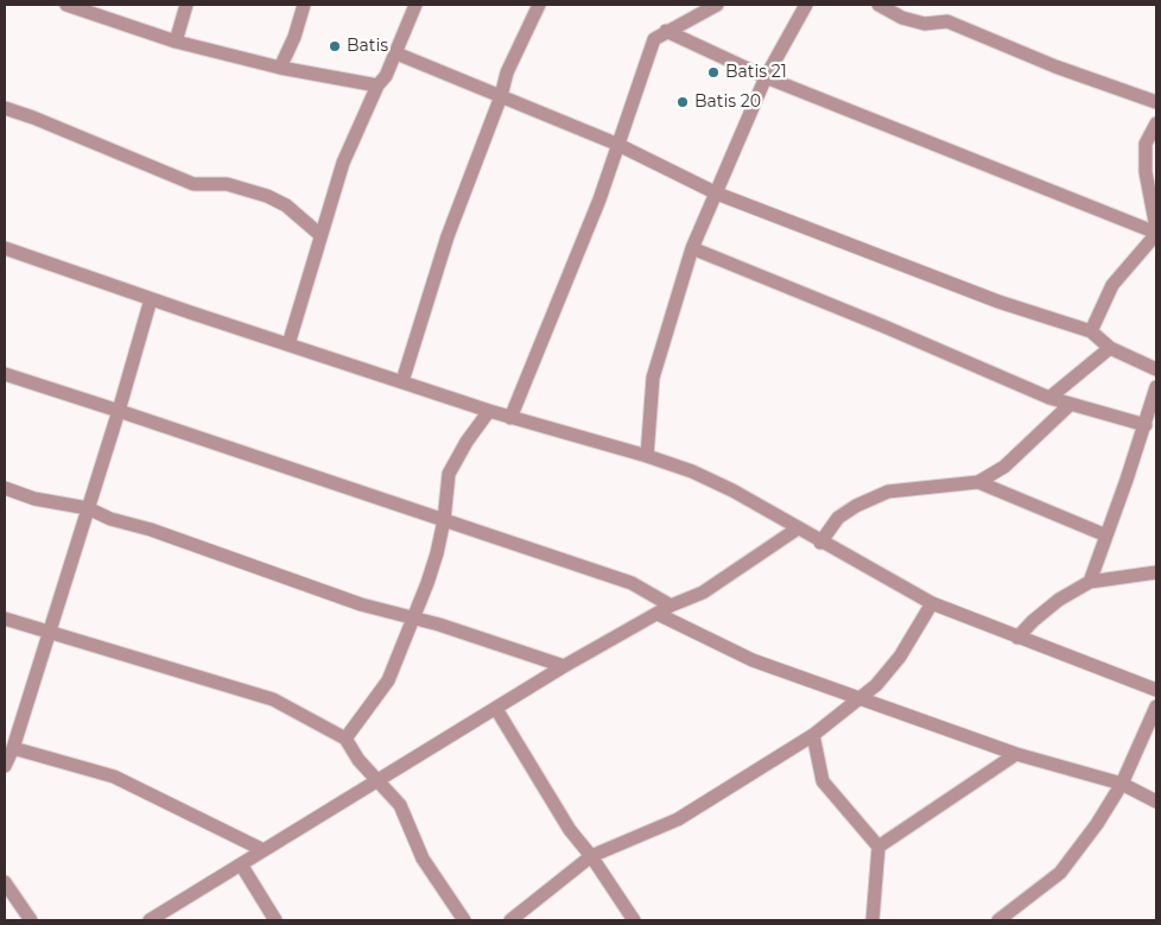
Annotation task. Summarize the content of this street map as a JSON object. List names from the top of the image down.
{
  "places": ["Batis", "Batis 21", "Batis 20"]
}
